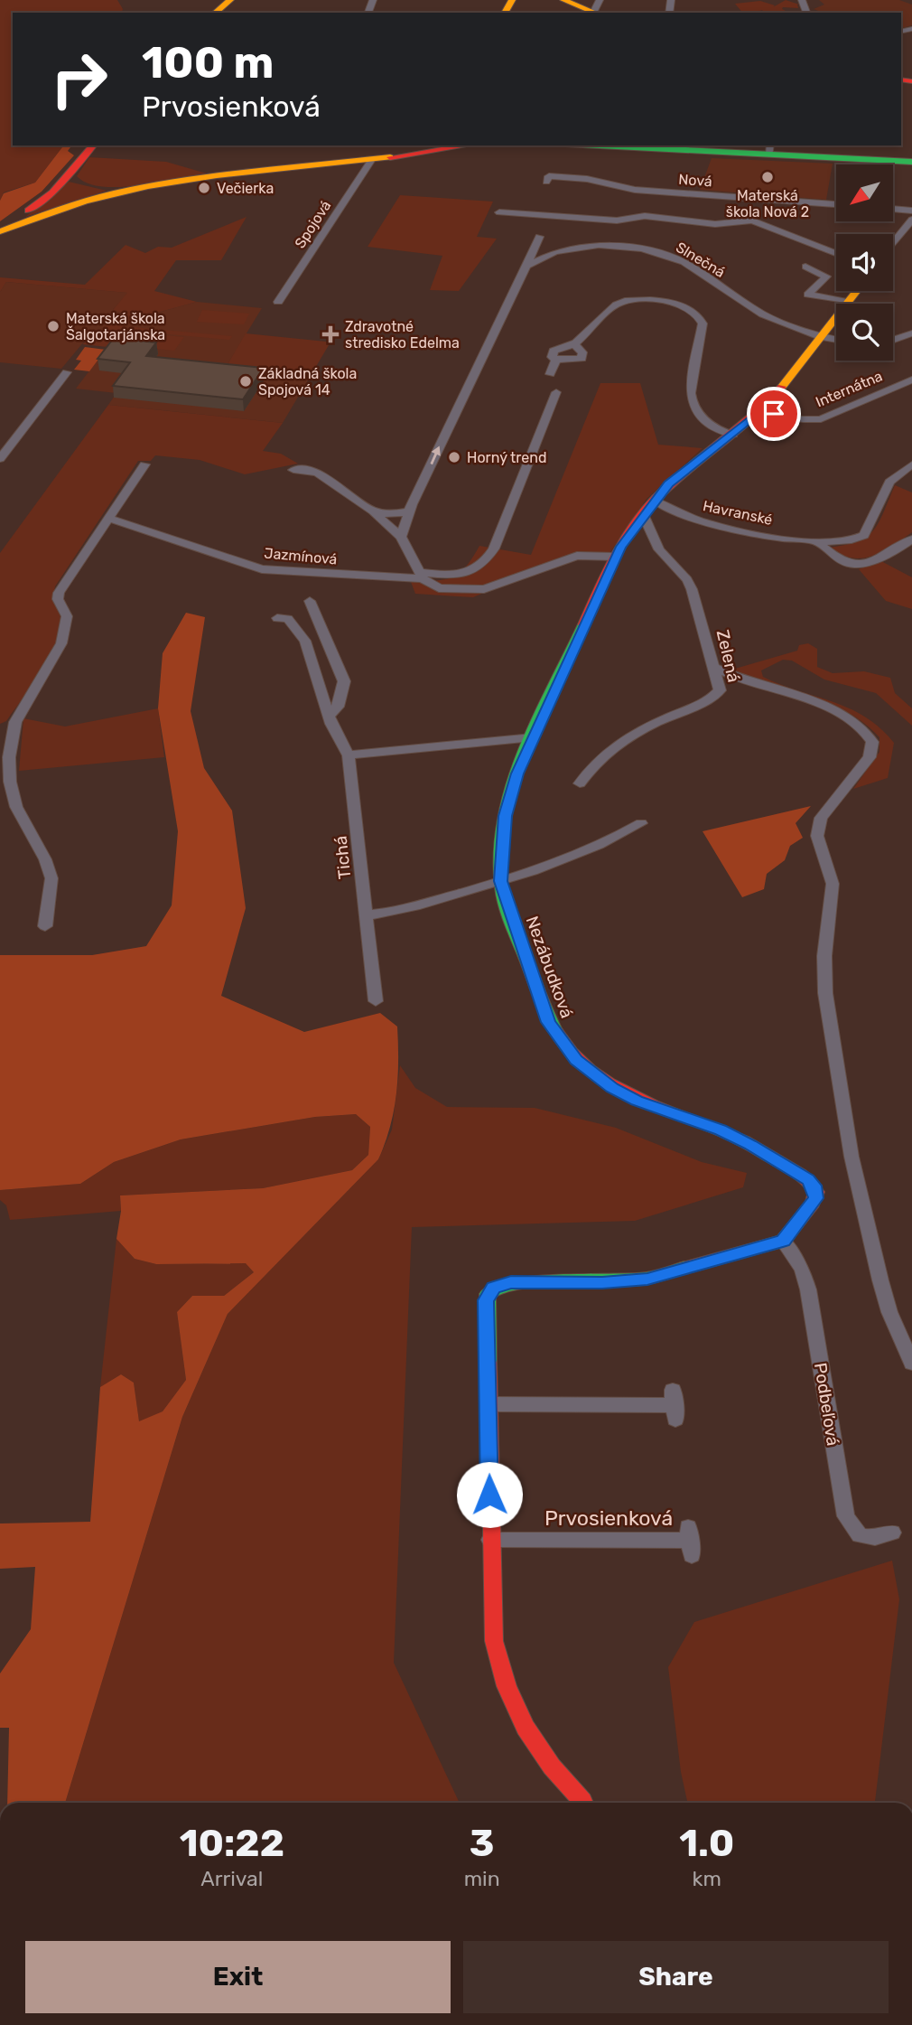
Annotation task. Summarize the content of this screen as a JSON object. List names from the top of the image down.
{
  "streets": {
    "street": [
      "Nová",
      "Spojová",
      "Slnečná",
      "Internátna",
      "Havranské",
      "Jazmínová",
      "Zelená",
      "Tichá",
      "Nezábudková",
      "Podbeľová",
      "Prvosienková"
    ]
  },
  "crossings": [
    ["Nezábudková", "Podbeľová"]
  ],
  "one_way": ["Slnečná"],
  "places": {
    "other": [
      "Materská škola Nová 2",
      "Večierka",
      "Materská škola Šalgotarjánska",
      "Základná škola Spojová 14",
      "Horný trend"
    ],
    "health": ["Zdravotné stredisko Edelma"]
  },
  "north": "bottom left",
  "page": {
    "turn": ["100 m", "Prvosienková"],
    "eta": [
      "10:22",
      "Arrival",
      "3",
      "min",
      "1.0",
      "km"
    ],
    "buttons": ["Exit", "Share"]
  }
}
